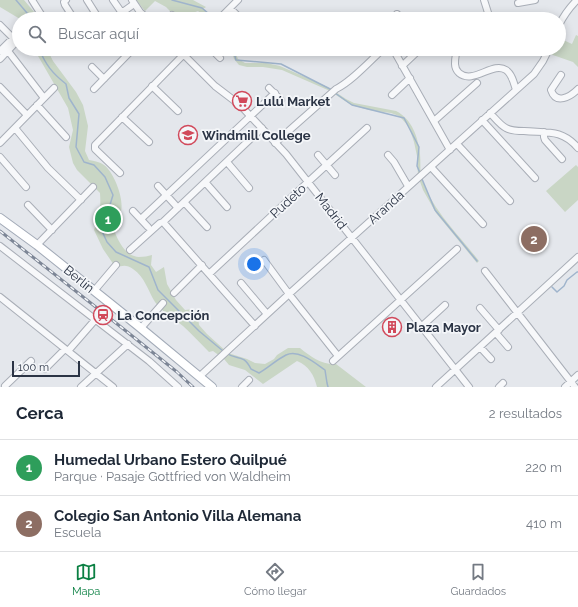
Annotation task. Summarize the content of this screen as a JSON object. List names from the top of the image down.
{
  "streets": {
    "main road": ["Berlín"],
    "street": ["Pudeto", "Aranda", "Madrid"]
  },
  "crossings": [
    ["Pudeto", "Madrid"],
    ["Aranda", "Madrid"],
    ["Aranda", "Berlín"]
  ],
  "places": {
    "supermarket": ["Lulú Market"],
    "school or university": ["Windmill College"],
    "station": ["La Concepción"],
    "building": ["Plaza Mayor"]
  },
  "scale_bar": "100 m",
  "page": {
    "search": "Buscar aquí",
    "pins": ["1", "2"],
    "scale": "100 m",
    "heading": ["Cerca", "2 resultados"],
    "list": [
      {
        "mark": "1",
        "name": "Humedal Urbano Estero Quilpué",
        "note": "Parque · Pasaje Gottfried von Waldheim",
        "value": "220 m"
      },
      {
        "mark": "2",
        "name": "Colegio San Antonio Villa Alemana",
        "note": "Escuela",
        "value": "410 m"
      }
    ],
    "nav": ["Mapa", "Cómo llegar", "Guardados"]
  }
}
